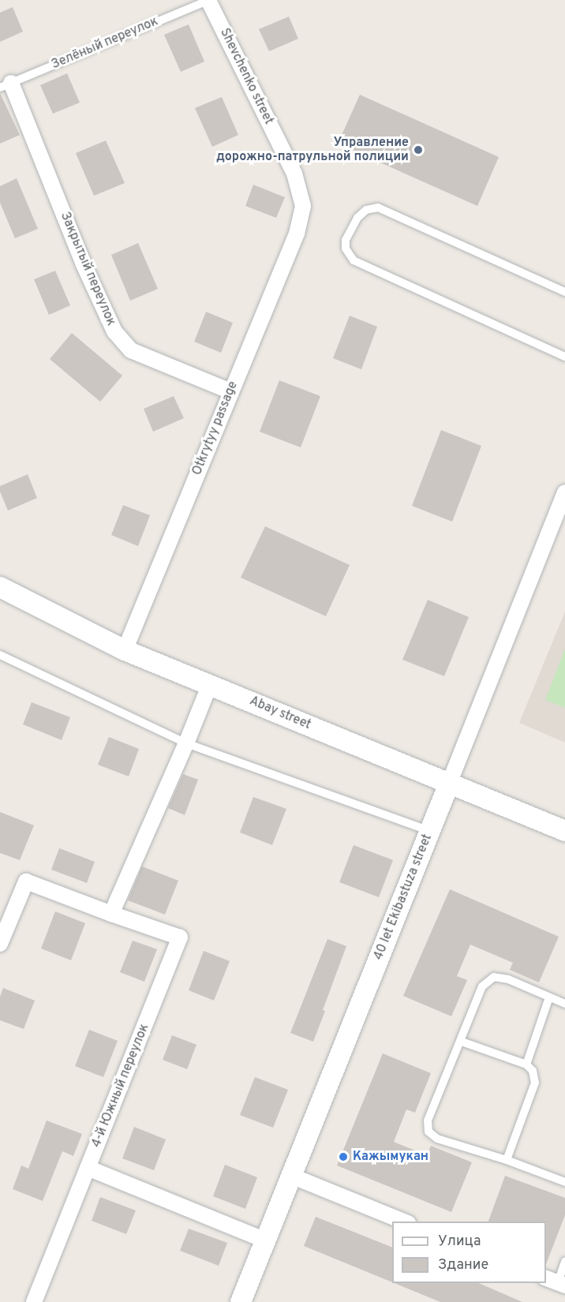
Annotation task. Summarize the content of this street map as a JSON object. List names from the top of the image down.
{
  "streets": {
    "street": [
      "Shevchenko street",
      "Закрытый переулок",
      "Otkrytyy passage",
      "Abay street",
      "40 let Ekibastuza street",
      "4-й Южный переулок"
    ],
    "lane": ["Зелёный переулок"]
  },
  "crossings": [
    ["Зелёный переулок", "Shevchenko street"],
    ["Зелёный переулок", "Закрытый переулок"],
    ["Shevchenko street", "Otkrytyy passage"],
    ["Закрытый переулок", "Otkrytyy passage"],
    ["Otkrytyy passage", "Abay street"],
    ["Abay street", "40 let Ekibastuza street"]
  ],
  "places": ["Управление дорожно-патрульной полиции", "Кажымукан"],
  "legend": ["Улица", "Здание"]
}
